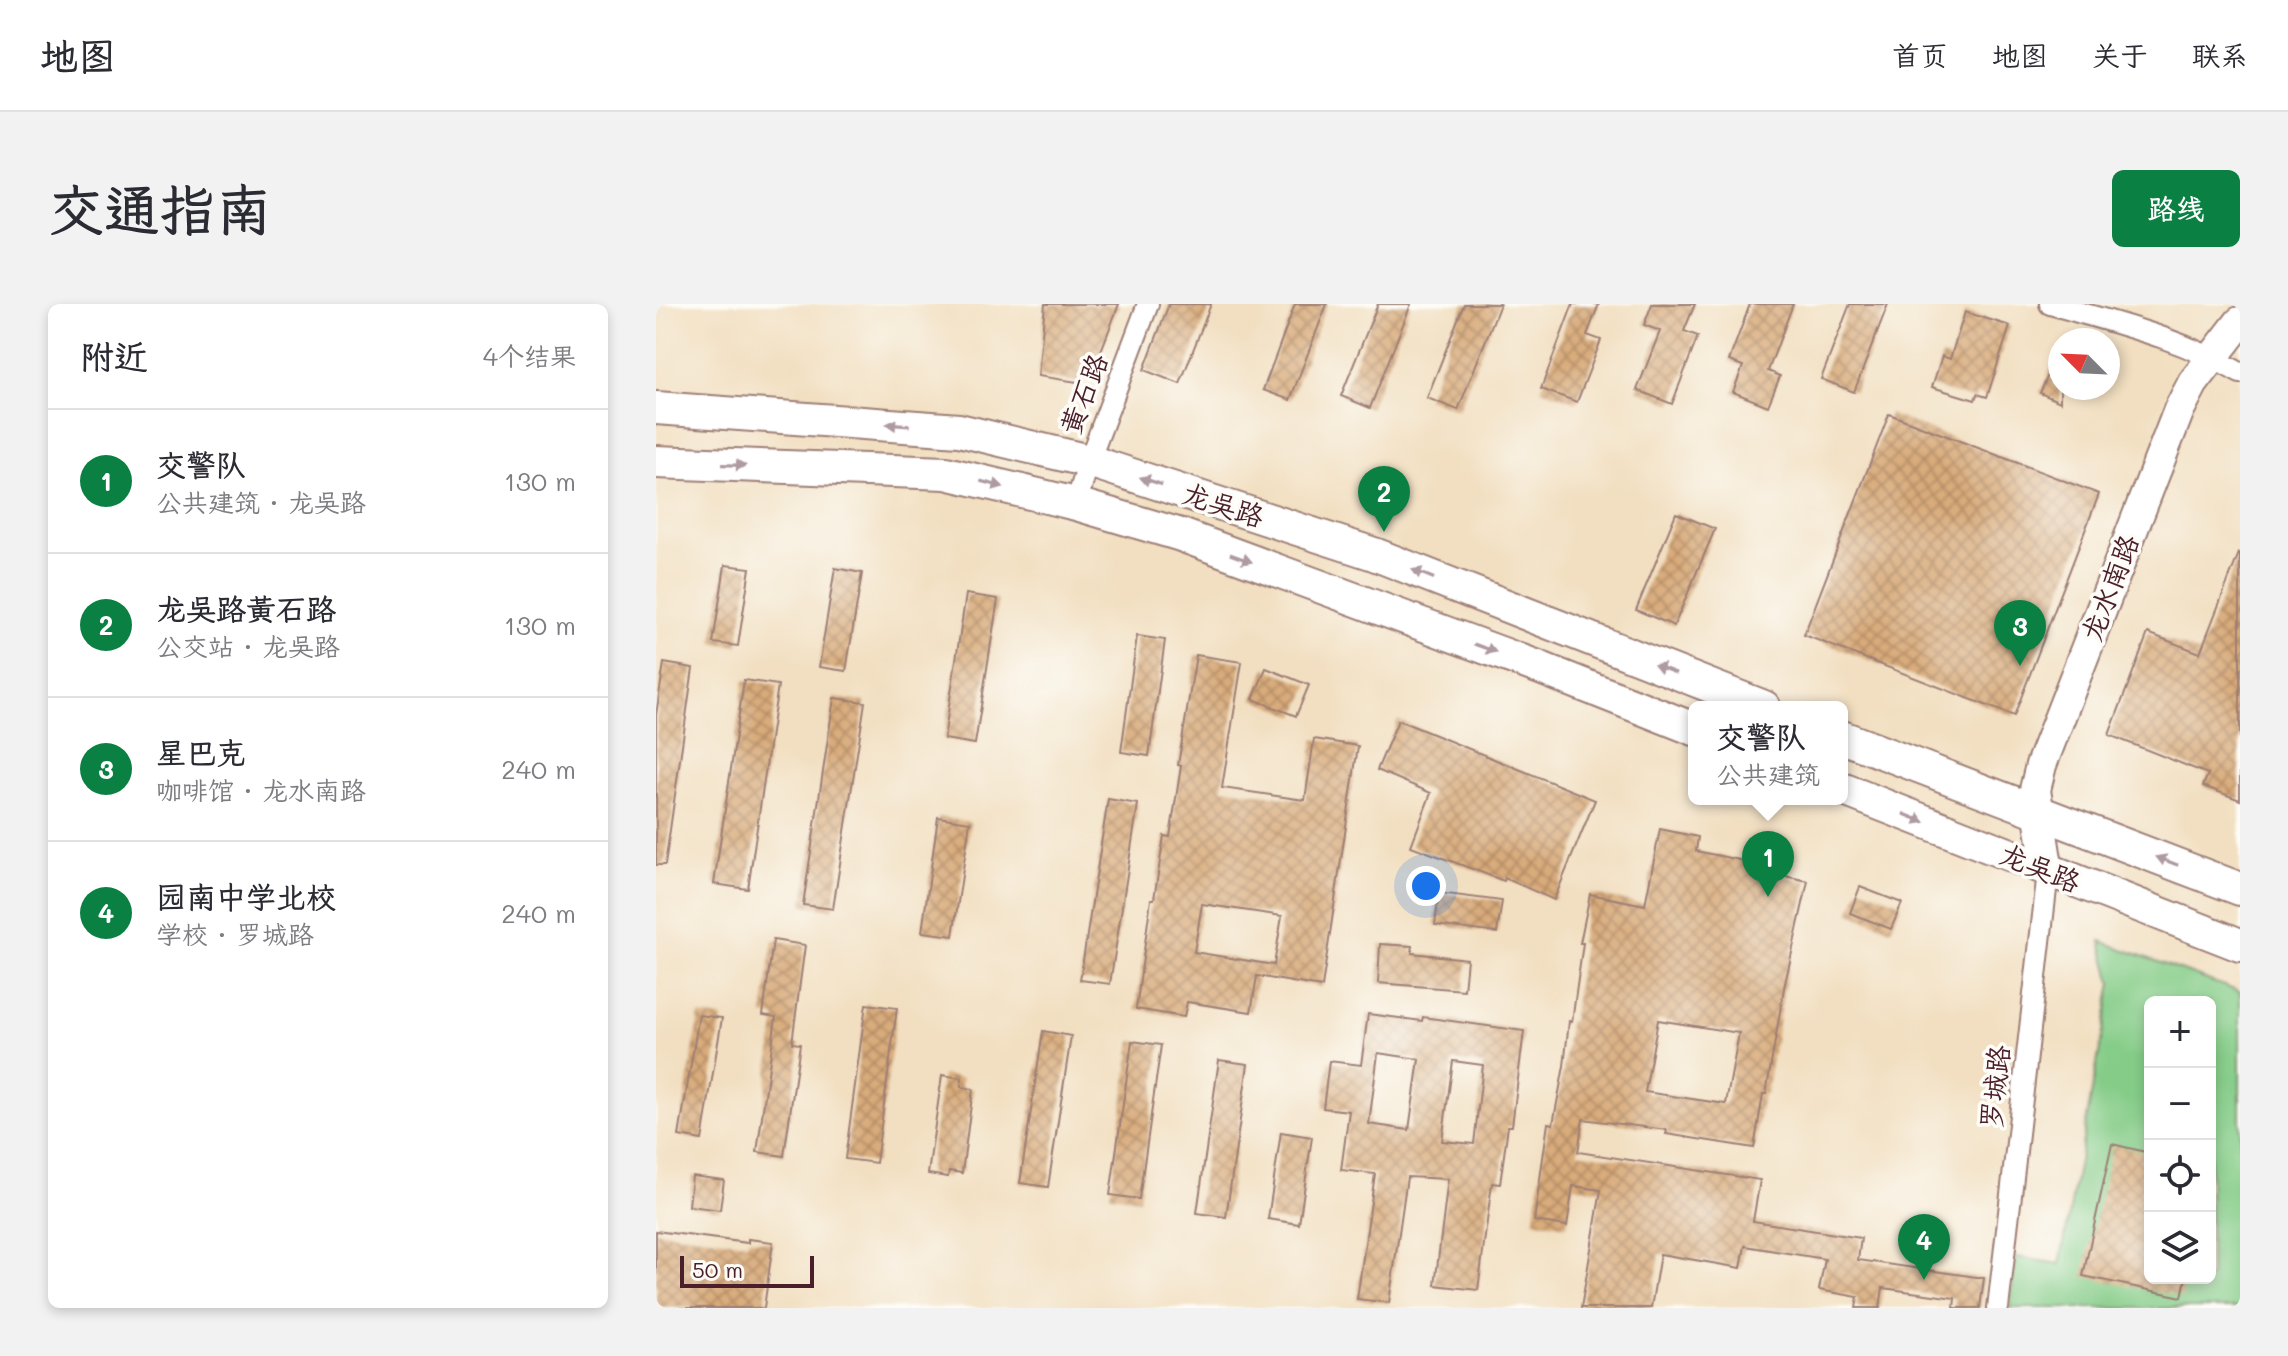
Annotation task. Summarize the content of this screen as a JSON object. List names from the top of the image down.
{
  "streets": {
    "main road": ["龙吴路", "龙水南路"],
    "street": ["黄石路", "罗城路"]
  },
  "crossings": [
    ["黄石路", "龙吴路"],
    ["龙吴路", "龙水南路"],
    ["龙吴路", "罗城路"],
    ["龙水南路", "罗城路"]
  ],
  "scale_bar": "50 m",
  "north": "top left",
  "page": {
    "header": "地图",
    "nav": [
      "首页",
      "地图",
      "关于",
      "联系"
    ],
    "buttons": "路线",
    "title": "交通指南",
    "heading": ["附近", "4个结果"],
    "list": [
      {
        "mark": "1",
        "name": "交警队",
        "note": "公共建筑 · 龙吴路",
        "value": "130 m"
      },
      {
        "mark": "2",
        "name": "龙吴路黄石路",
        "note": "公交站 · 龙吴路",
        "value": "130 m"
      },
      {
        "mark": "3",
        "name": "星巴克",
        "note": "咖啡馆 · 龙水南路",
        "value": "240 m"
      },
      {
        "mark": "4",
        "name": "园南中学北校",
        "note": "学校 · 罗城路",
        "value": "240 m"
      }
    ],
    "pins": [
      "2",
      "3",
      "1",
      "4"
    ],
    "popup": ["交警队", "公共建筑"],
    "map_buttons": ["+", "−"],
    "scale": "50 m"
  }
}
